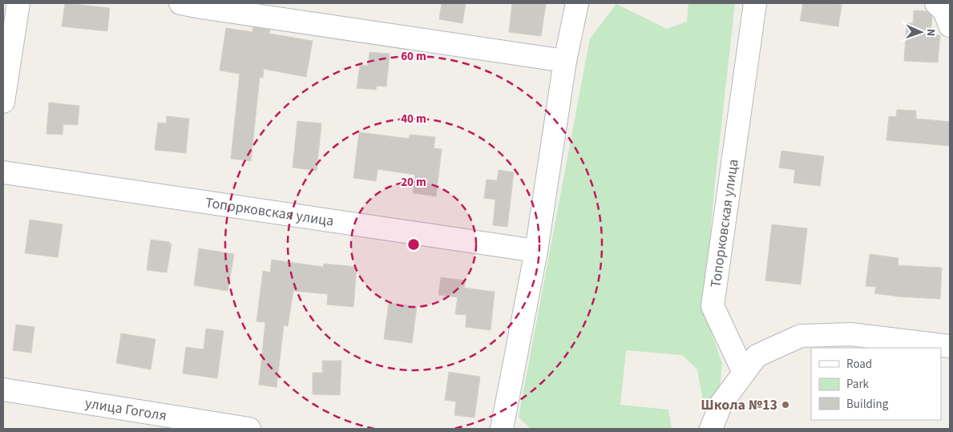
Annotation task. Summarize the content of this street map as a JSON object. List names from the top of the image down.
{
  "streets": {
    "street": ["Топорковская улица", "улица Гоголя"]
  },
  "places": ["Школа №13"],
  "legend": ["Road", "Park", "Building"],
  "north": "right",
  "rings": ["60 m", "40 m", "20 m"]
}
